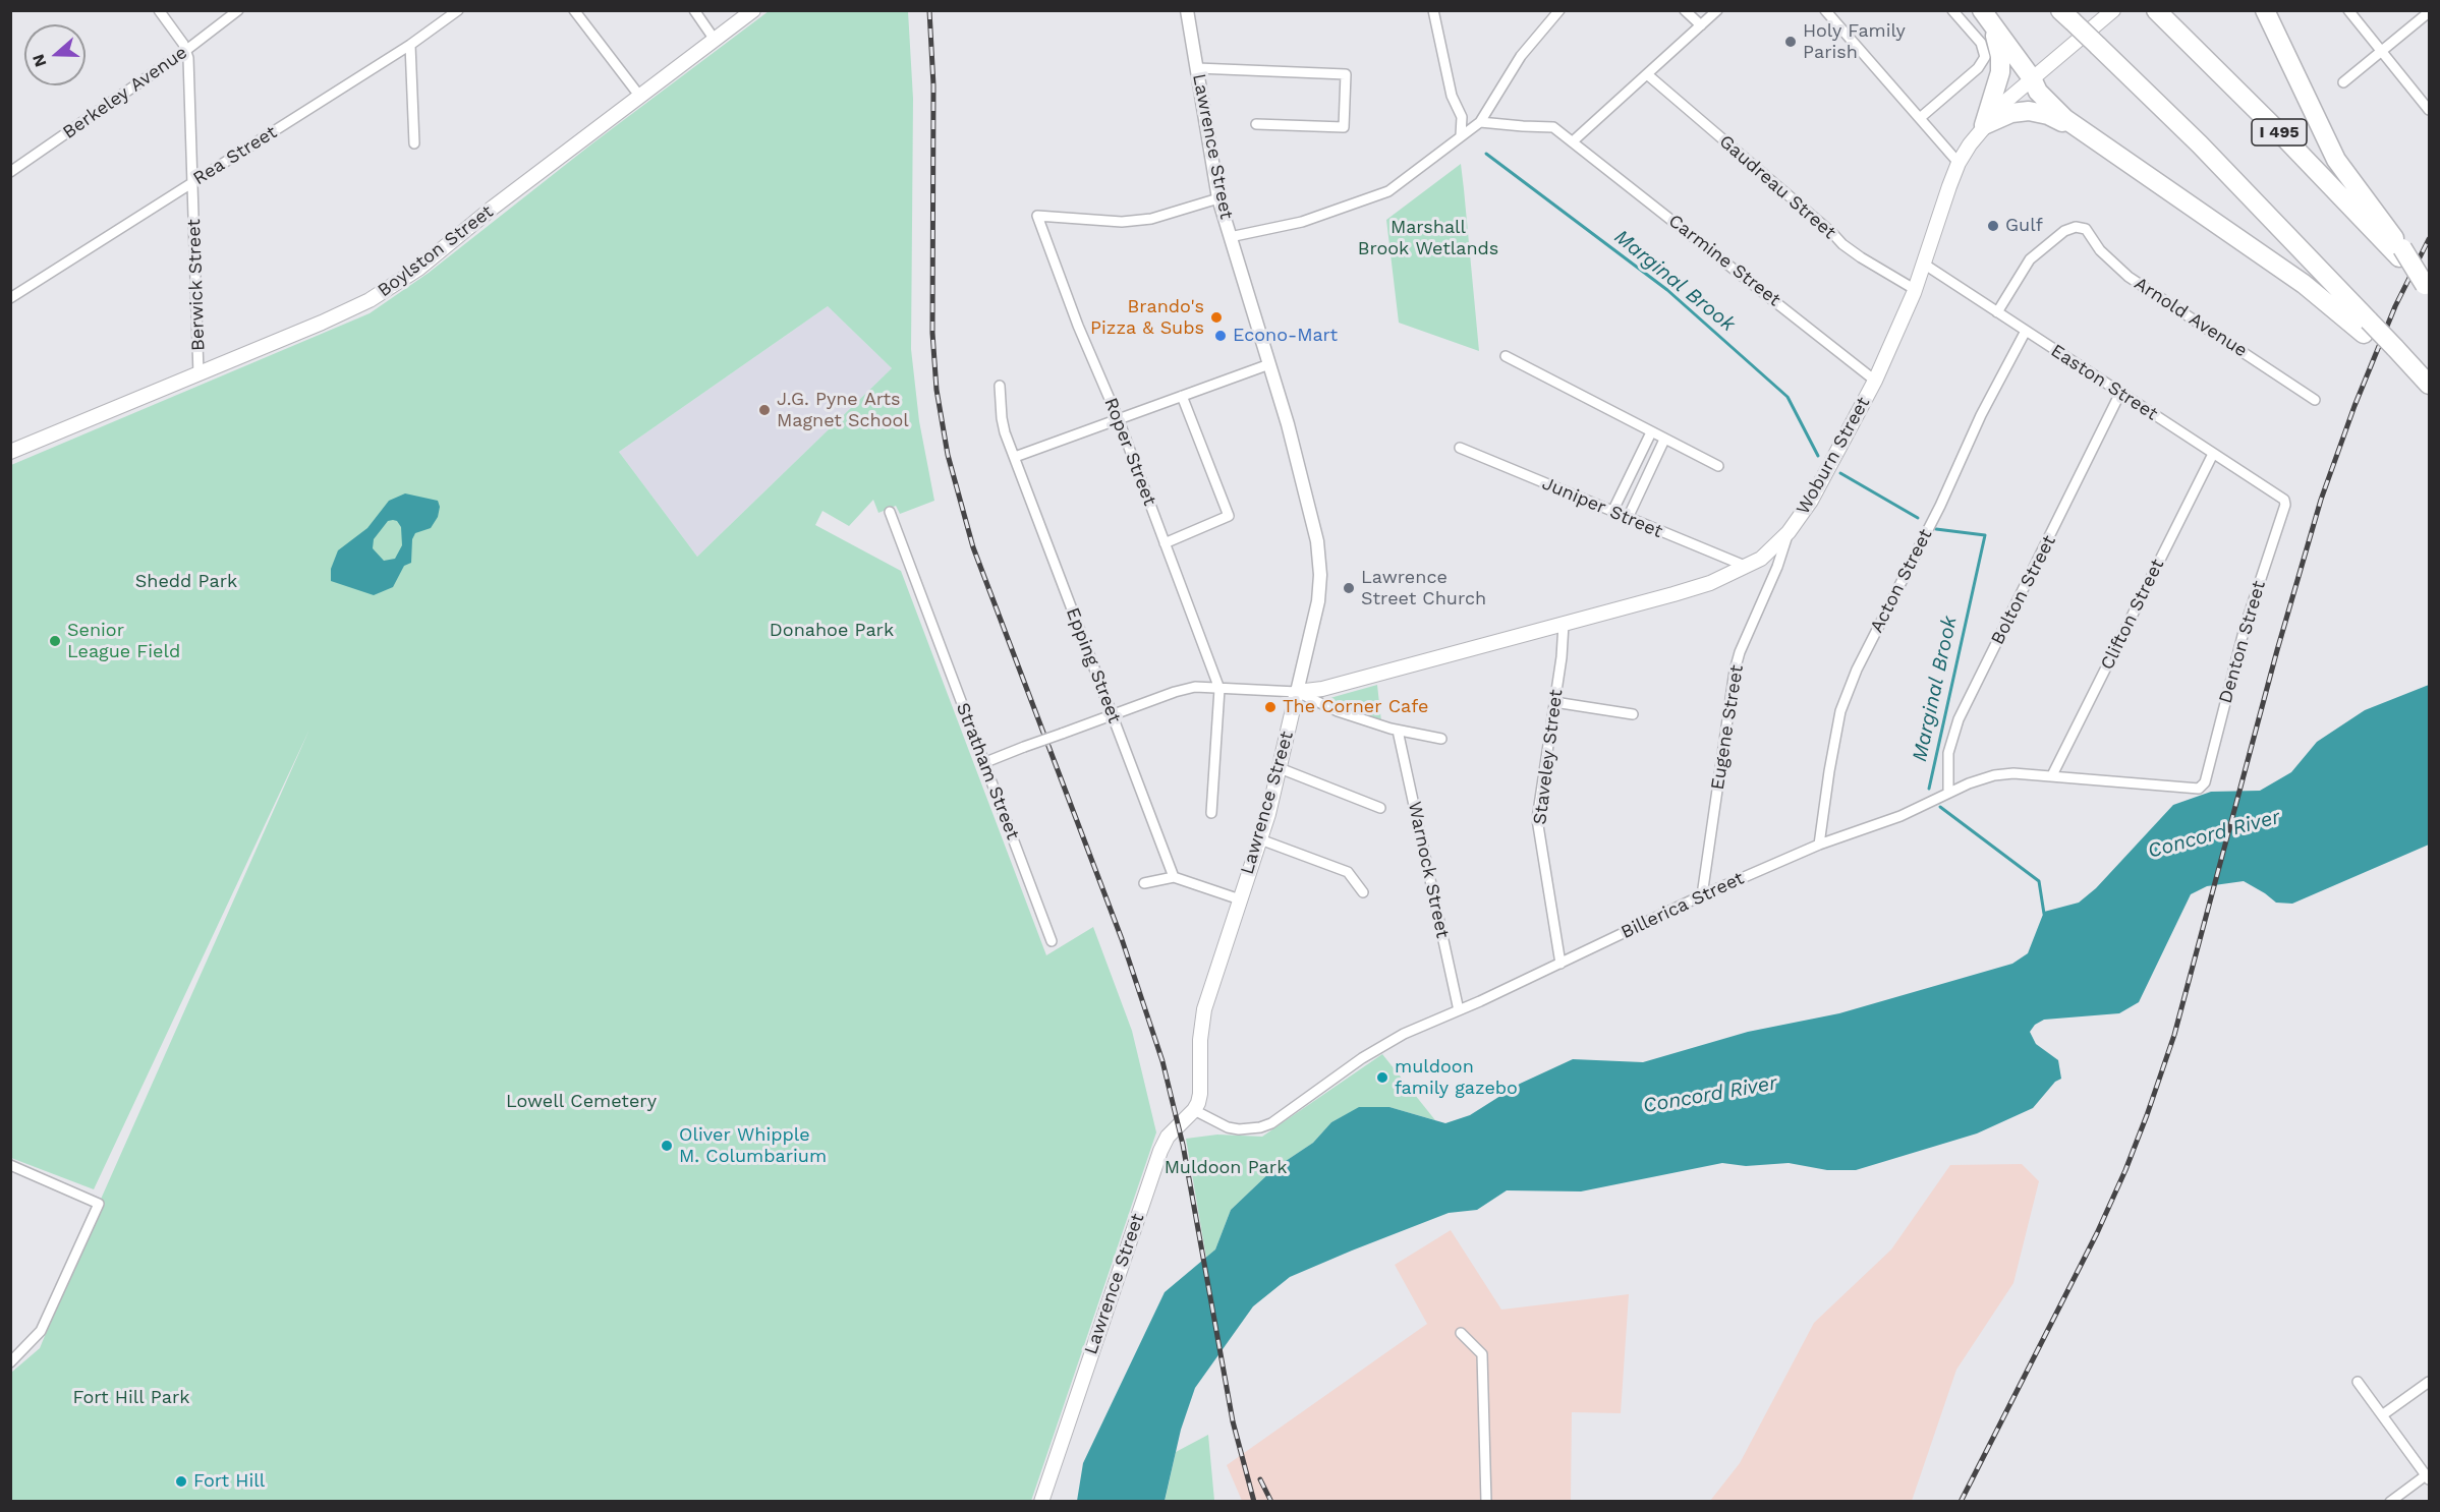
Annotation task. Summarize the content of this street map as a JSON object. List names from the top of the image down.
{
  "streets": {
    "highway": ["I 495"],
    "main road": ["Lawrence Street", "Boylston Street", "Woburn Street"],
    "street": [
      "Berkeley Avenue",
      "Rea Street",
      "Gaudreau Street",
      "Carmine Street",
      "Berwick Street",
      "Arnold Avenue",
      "Easton Street",
      "Roper Street",
      "Juniper Street",
      "Acton Street",
      "Bolton Street",
      "Clifton Street",
      "Denton Street",
      "Epping Street",
      "Eugene Street",
      "Staveley Street",
      "Stratham Street",
      "Warnock Street",
      "Billerica Street"
    ]
  },
  "crossings": [
    ["Berkeley Avenue", "Berwick Street"],
    ["Lawrence Street", "Roper Street"],
    ["Lawrence Street", "Woburn Street"],
    ["Lawrence Street", "Billerica Street"],
    ["Rea Street", "Berwick Street"],
    ["Gaudreau Street", "Woburn Street"],
    ["Boylston Street", "Berwick Street"],
    ["Carmine Street", "Woburn Street"],
    ["Arnold Avenue", "Easton Street"],
    ["Easton Street", "Woburn Street"],
    ["Easton Street", "Acton Street"],
    ["Easton Street", "Bolton Street"],
    ["Easton Street", "Clifton Street"],
    ["Easton Street", "Denton Street"],
    ["Woburn Street", "Juniper Street"],
    ["Woburn Street", "Eugene Street"],
    ["Woburn Street", "Staveley Street"],
    ["Acton Street", "Billerica Street"],
    ["Bolton Street", "Billerica Street"],
    ["Clifton Street", "Billerica Street"],
    ["Denton Street", "Billerica Street"],
    ["Eugene Street", "Billerica Street"],
    ["Staveley Street", "Billerica Street"],
    ["Warnock Street", "Billerica Street"]
  ],
  "water": ["Marginal Brook", "Concord River"],
  "parks": [
    "Marshall Brook Wetlands",
    "Shedd Park",
    "Donahoe Park",
    "Lowell Cemetery",
    "Muldoon Park",
    "Fort Hill Park"
  ],
  "places": [
    "Holy Family Parish",
    "Gulf",
    "Brando's Pizza & Subs",
    "Econo-Mart",
    "J.G. Pyne Arts Magnet School",
    "Lawrence Street Church",
    "Senior League Field",
    "The Corner Cafe",
    "muldoon family gazebo",
    "Oliver Whipple M. Columbarium",
    "Fort Hill"
  ],
  "north": "left"
}
